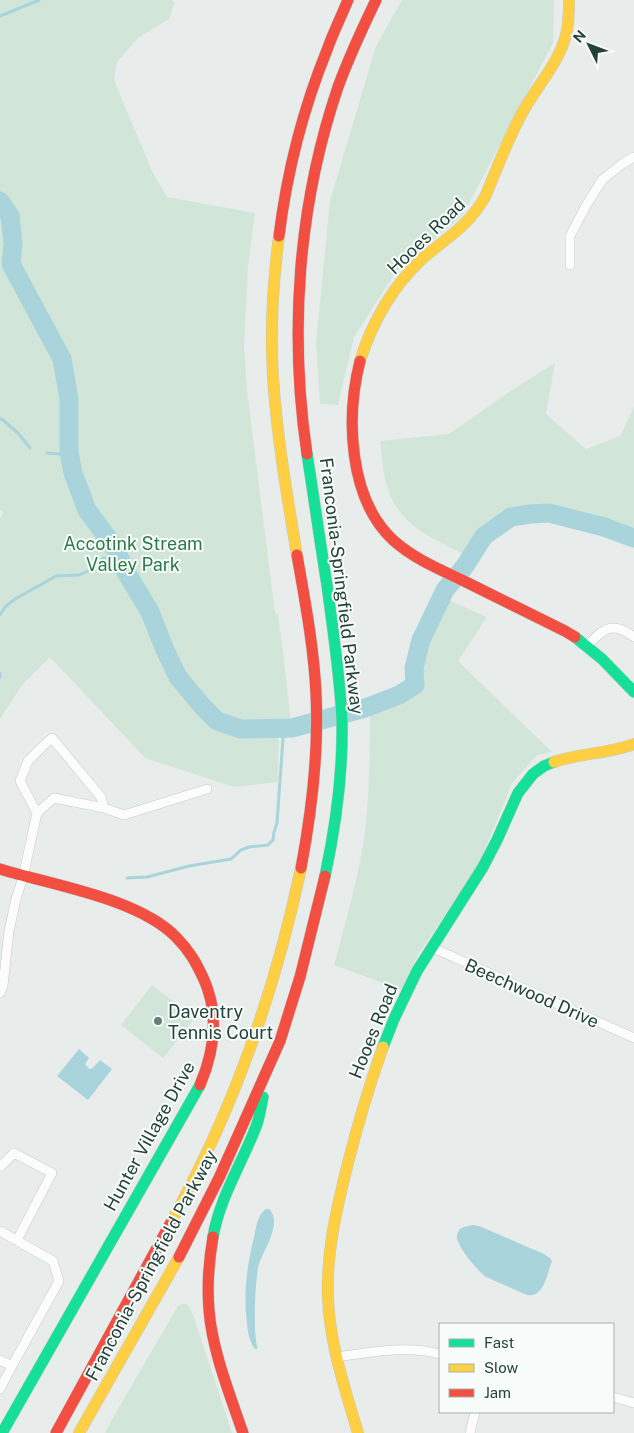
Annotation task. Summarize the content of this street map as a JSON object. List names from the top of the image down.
{
  "streets": {
    "main road": ["Hooes Road", "Franconia-Springfield Parkway", "Hunter Village Drive"],
    "street": ["Beechwood Drive"]
  },
  "crossings": [
    ["Hooes Road", "Beechwood Drive"]
  ],
  "parks": ["Accotink Stream Valley Park"],
  "places": ["Daventry Tennis Court"],
  "legend": ["Fast", "Slow", "Jam"],
  "north": "top left"
}
